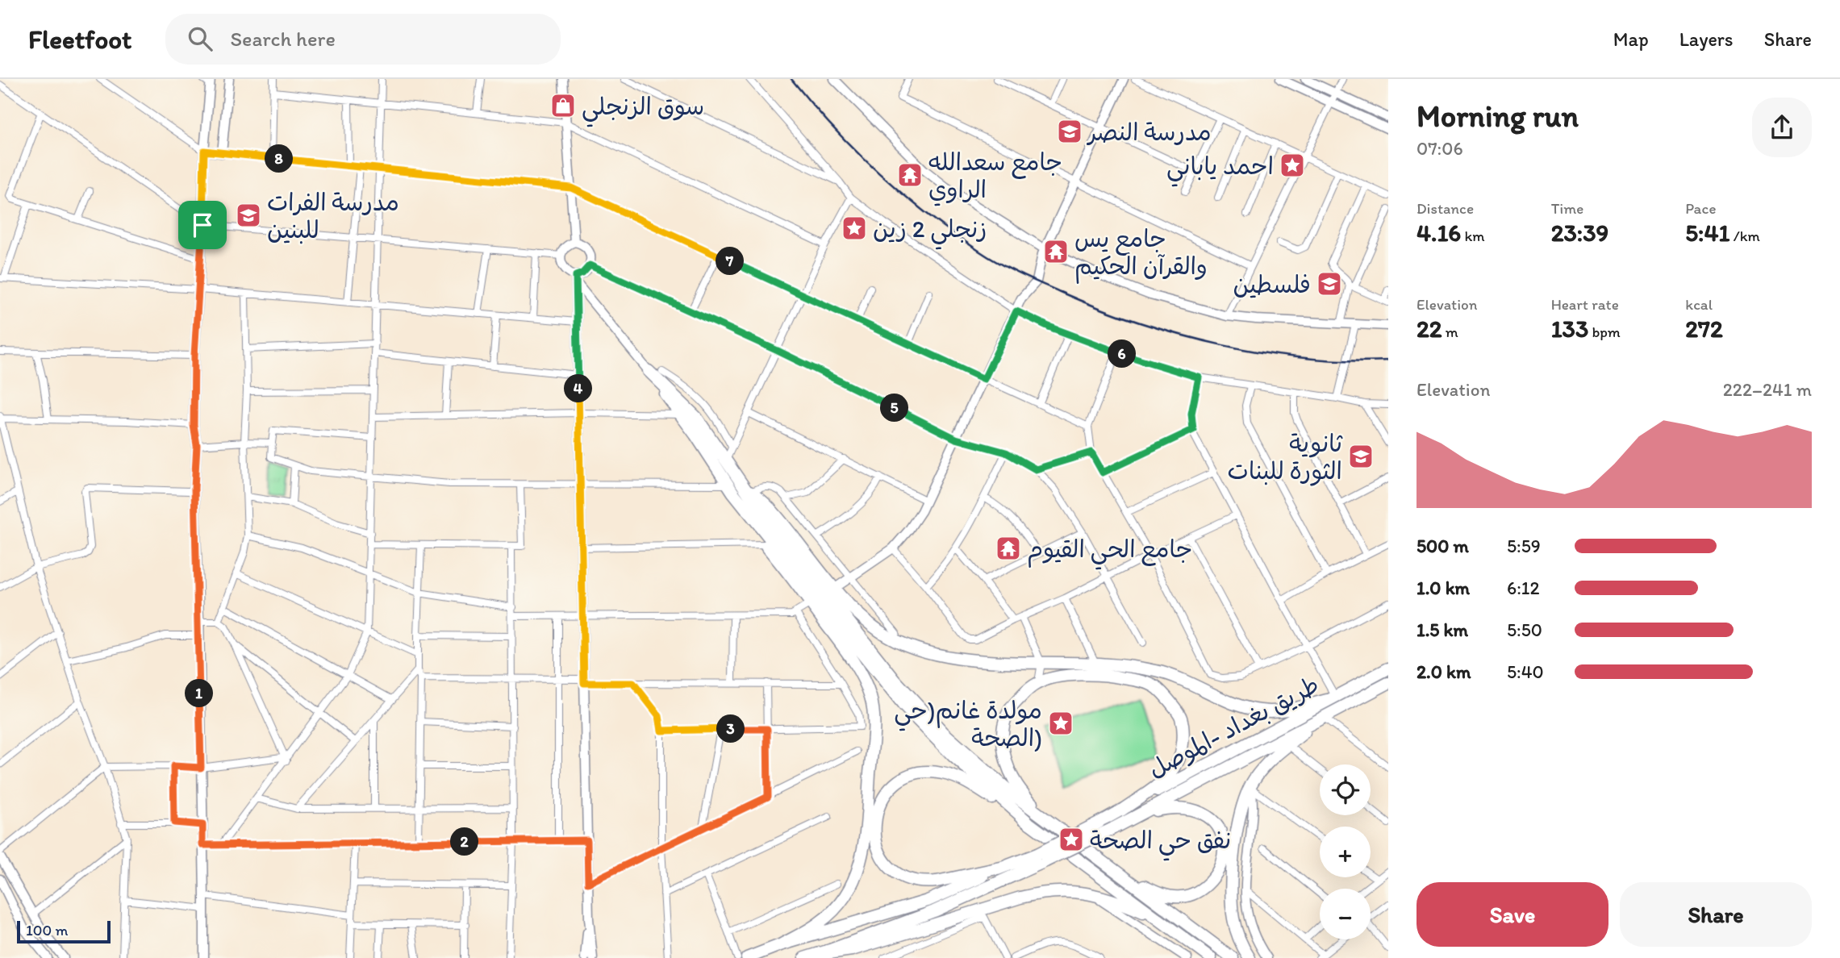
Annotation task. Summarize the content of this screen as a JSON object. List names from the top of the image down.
{
  "streets": {
    "highway": ["طريق بغداد -الموصل"]
  },
  "places": {
    "shop": ["سوق الزنجلي"],
    "school or university": [
      "مدرسة النصر",
      "مدرسة الفرات للبنين",
      "فلسطين",
      "ثانوية الثورة للبنات"
    ],
    "place": [
      "احمد ياباني",
      "زنجلي 2 زين",
      "مولدة غانم(حي الصحة)",
      "نفق حي الصحة"
    ],
    "temple": ["جامع سعدالله الراوي", "جامع يس والقرآن الحكيم", "جامع الحي القيوم"]
  },
  "scale_bar": "100 m",
  "page": {
    "header": "Fleetfoot",
    "search": "Search here",
    "nav": ["Map", "Layers", "Share"],
    "heading": ["Morning run", "07:06"],
    "pins": [
      "8",
      "7",
      "6",
      "4",
      "5",
      "1",
      "3",
      "2"
    ],
    "stats": [
      ["Distance", "4.16 km"],
      ["Time", "23:39"],
      ["Pace", "5:41 /km"],
      ["Elevation", "22 m"],
      ["Heart rate", "133 bpm"],
      ["kcal", "272"]
    ],
    "chart": ["Elevation", "222–241 m"],
    "list": [
      {
        "name": "500 m",
        "note": "5:59"
      },
      {
        "name": "1.0 km",
        "note": "6:12"
      },
      {
        "name": "1.5 km",
        "note": "5:50"
      },
      {
        "name": "2.0 km",
        "note": "5:40"
      }
    ],
    "map_buttons": ["+", "−"],
    "buttons": ["Save", "Share"],
    "scale": "100 m"
  }
}
